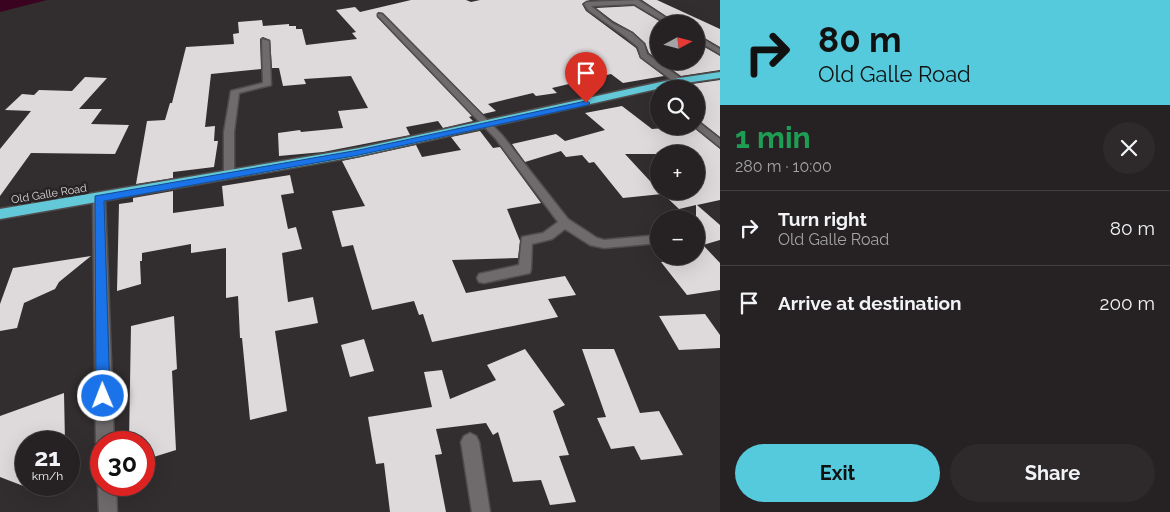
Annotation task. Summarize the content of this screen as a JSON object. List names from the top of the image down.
{
  "streets": {
    "highway": ["Old Galle Road"]
  },
  "north": "right",
  "page": {
    "turn": ["80 m", "Old Galle Road"],
    "map_buttons": ["+", "−"],
    "heading": ["1 min", "280 m · 10:00"],
    "list": [
      {
        "name": "Turn right",
        "note": "Old Galle Road",
        "value": "80 m"
      },
      {
        "name": "Arrive at destination",
        "value": "200 m"
      }
    ],
    "speed": "21 km/h",
    "limit": "30",
    "buttons": ["Exit", "Share"]
  }
}
